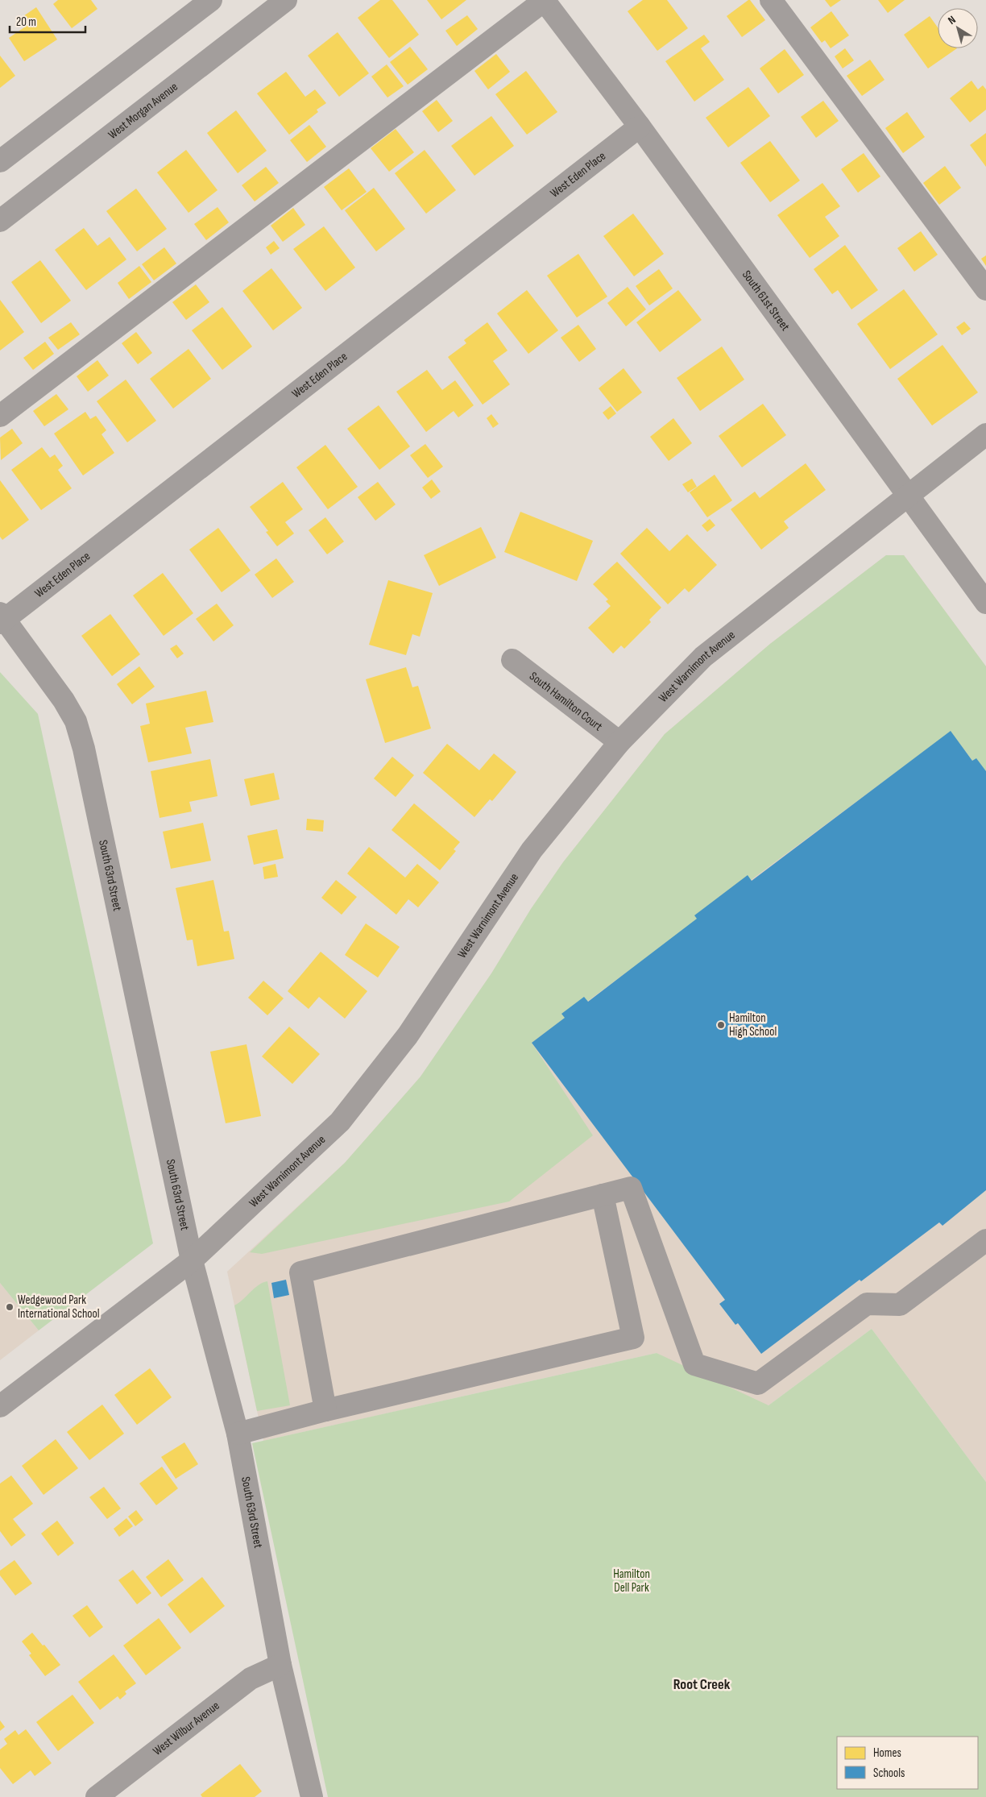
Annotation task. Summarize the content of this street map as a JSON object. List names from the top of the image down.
{
  "streets": {
    "street": [
      "West Morgan Avenue",
      "West Eden Place",
      "South 61st Street",
      "West Warnimont Avenue",
      "South Hamilton Court",
      "South 63rd Street",
      "West Wilbur Avenue"
    ]
  },
  "crossings": [
    ["West Eden Place", "South 61st Street"],
    ["West Eden Place", "South 63rd Street"],
    ["South 61st Street", "West Warnimont Avenue"],
    ["West Warnimont Avenue", "South Hamilton Court"],
    ["West Warnimont Avenue", "South 63rd Street"],
    ["South 63rd Street", "West Wilbur Avenue"]
  ],
  "districts": ["Root Creek"],
  "parks": ["Hamilton Dell Park"],
  "places": ["Hamilton High School", "Wedgewood Park International School"],
  "legend": ["Homes", "Schools"],
  "scale_bar": "20 m",
  "north": "top left"
}
